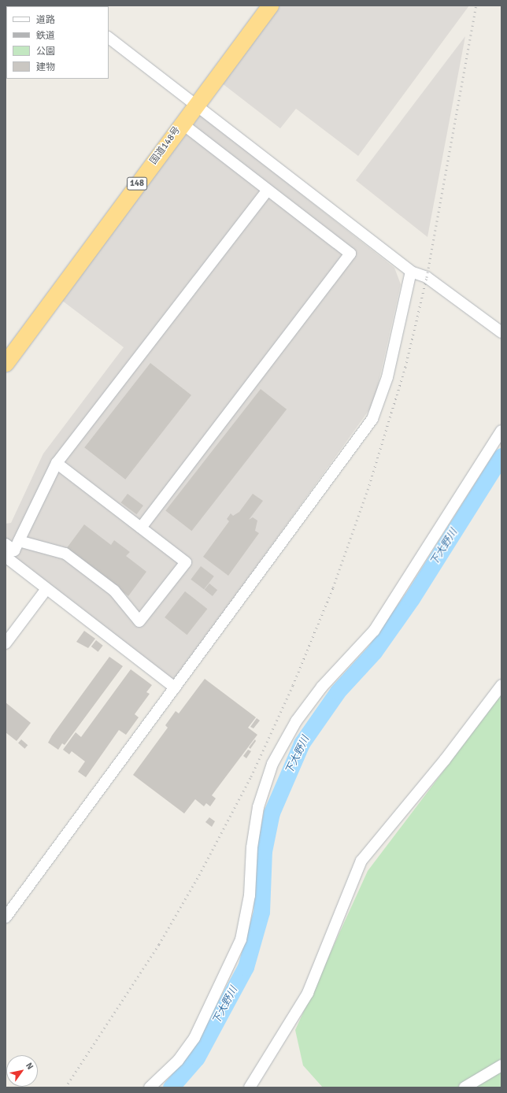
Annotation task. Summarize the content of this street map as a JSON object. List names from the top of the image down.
{
  "streets": {
    "highway": ["国道148号", "148"]
  },
  "water": ["下大野川"],
  "legend": [
    "道路",
    "鉄道",
    "公園",
    "建物"
  ],
  "north": "top right"
}
